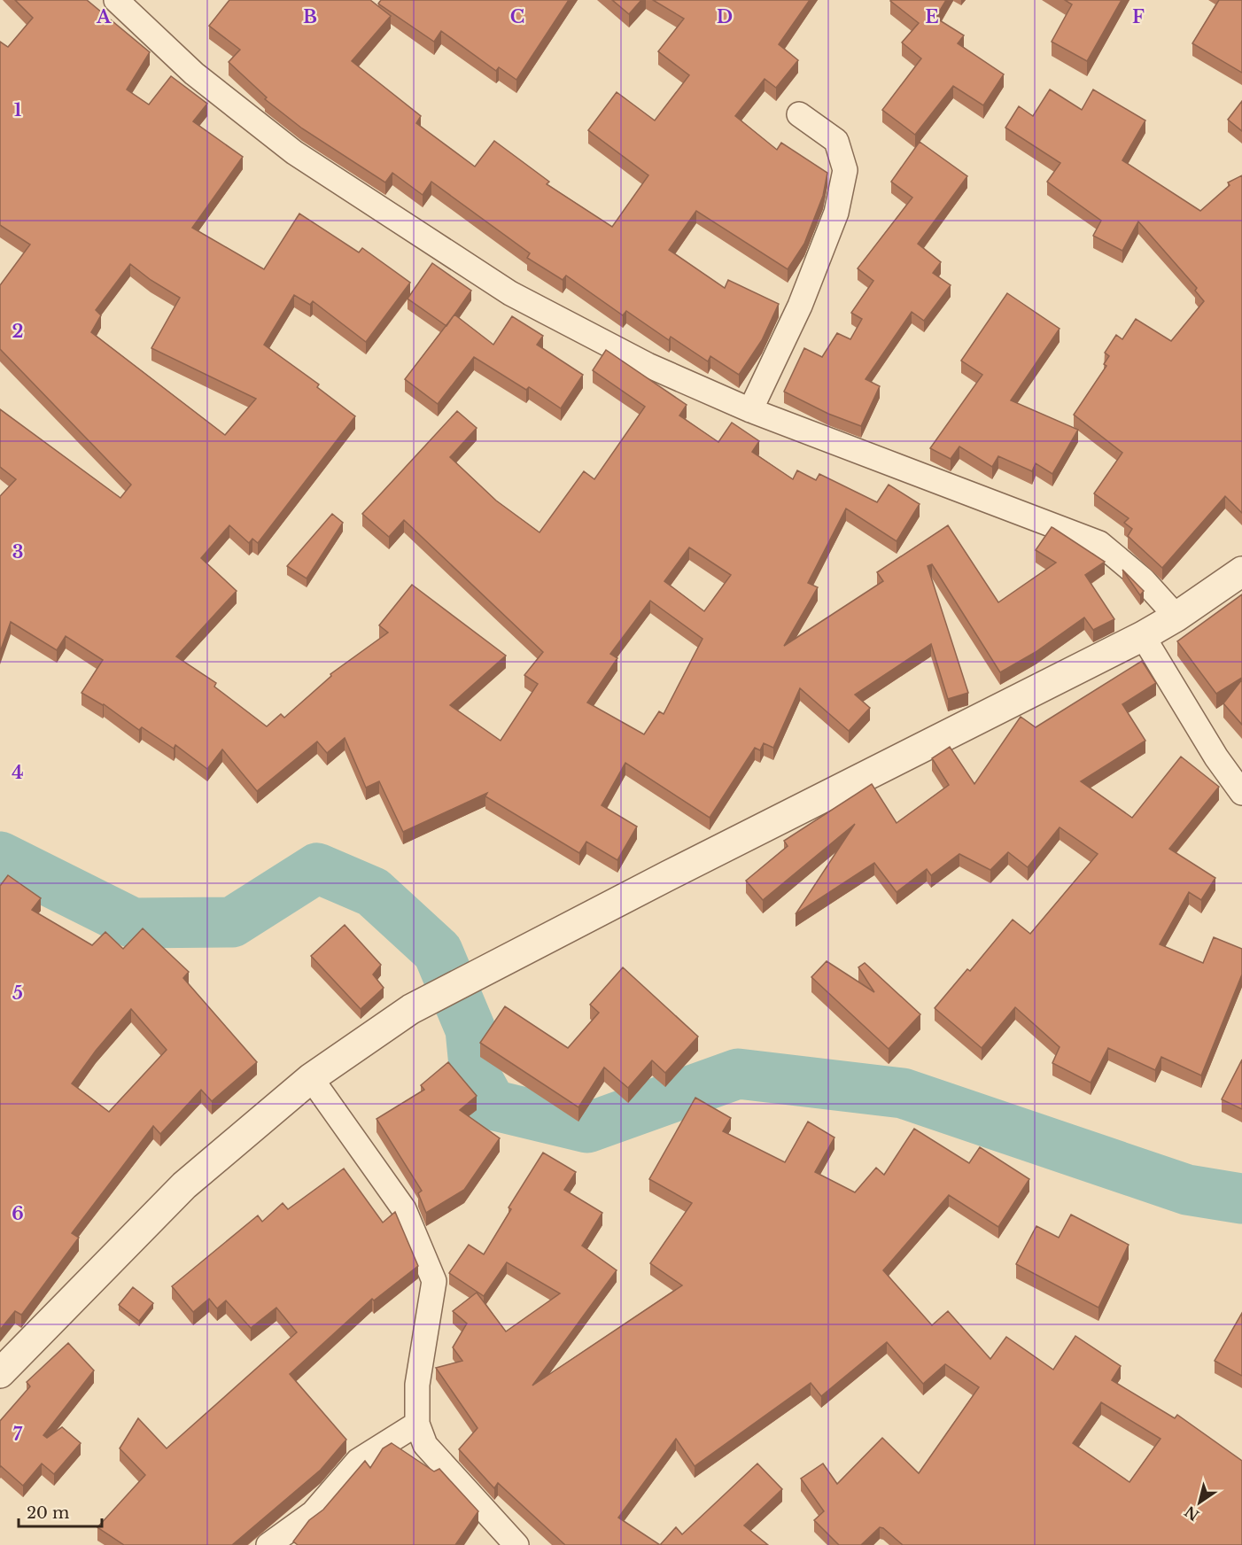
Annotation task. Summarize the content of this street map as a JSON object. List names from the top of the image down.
{
  "scale_bar": "20 m",
  "north": "bottom left",
  "grid": {
    "columns": [
      "A",
      "B",
      "C",
      "D",
      "E",
      "F"
    ],
    "rows": [
      "1",
      "2",
      "3",
      "4",
      "5",
      "6",
      "7"
    ]
  }
}
